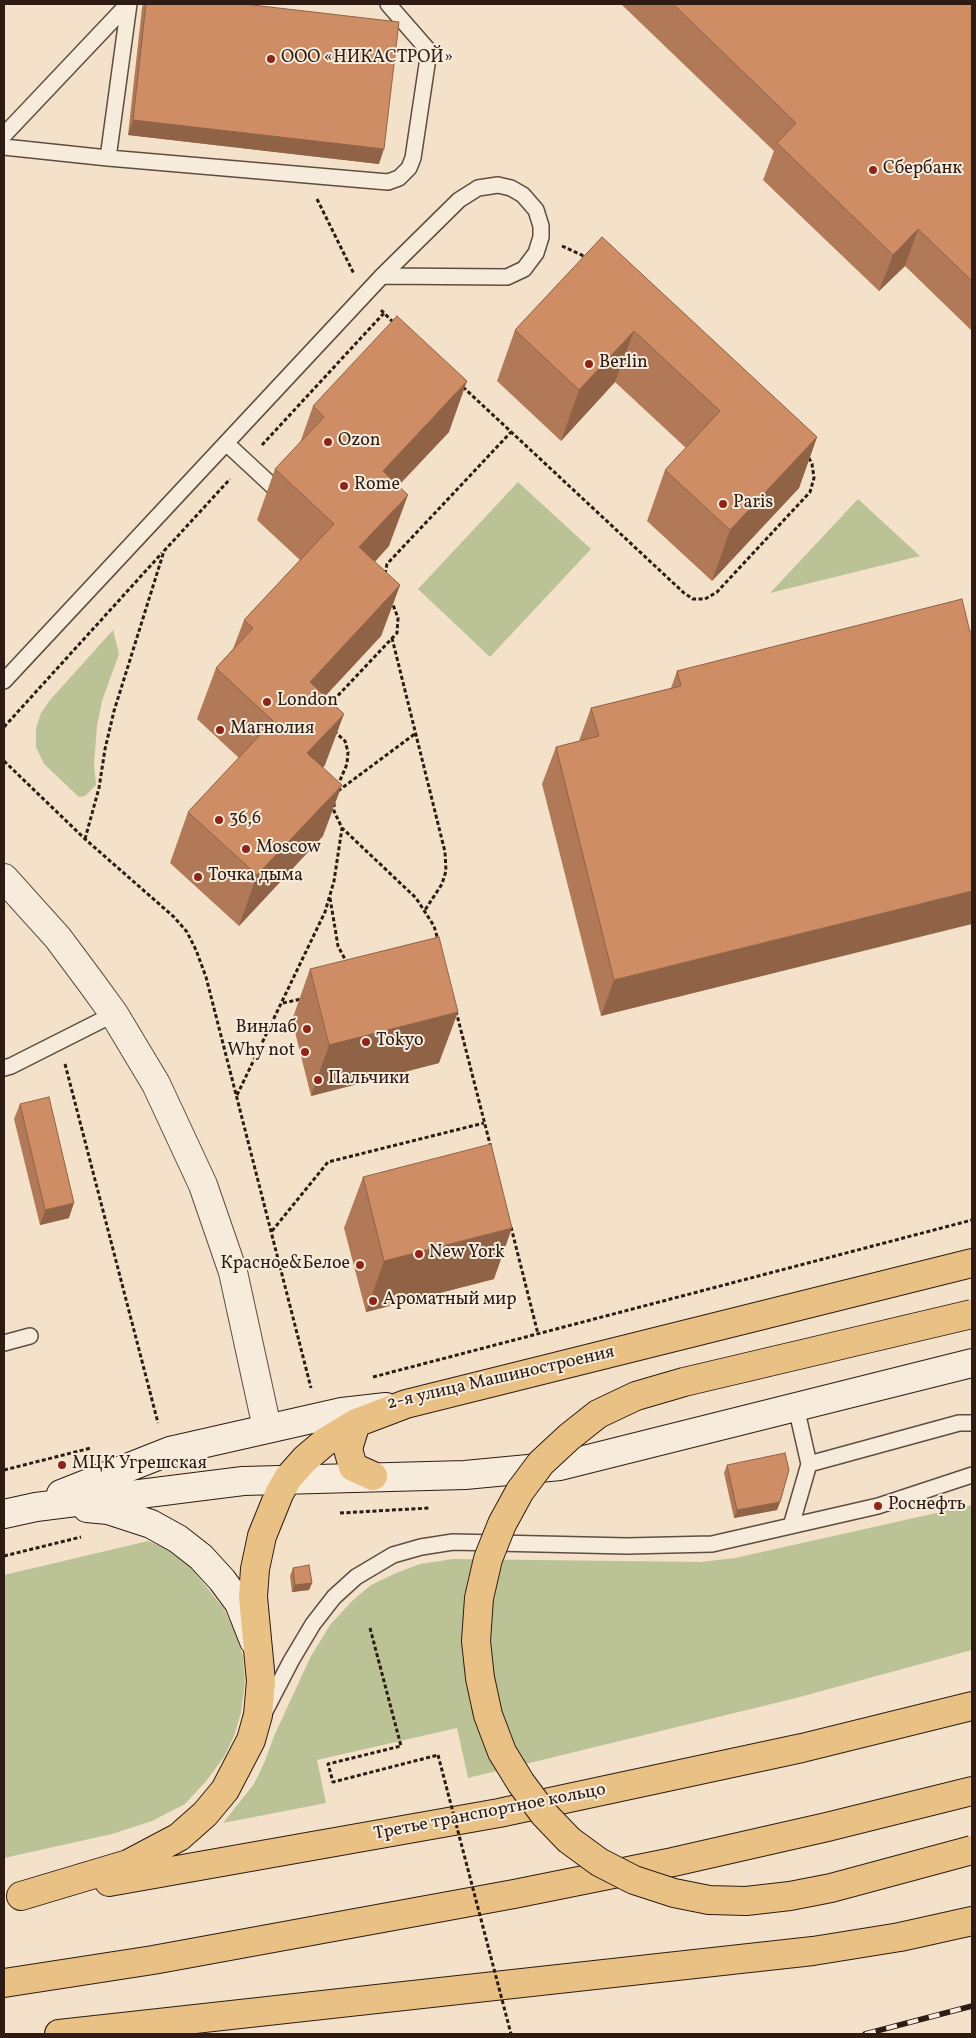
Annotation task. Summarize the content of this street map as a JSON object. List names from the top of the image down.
{
  "streets": {
    "main road": ["2-я улица Машиностроения", "Третье транспортное кольцо"]
  },
  "places": [
    "ООО «НИКАСТРОЙ»",
    "Сбербанк",
    "Berlin",
    "Ozon",
    "Rome",
    "Paris",
    "London",
    "Магнолия",
    "36,6",
    "Moscow",
    "Точка дыма",
    "Винлаб",
    "Tokyo",
    "Why not",
    "Пальчики",
    "New York",
    "Красное&Белое",
    "Ароматный мир",
    "МЦК Угрешская",
    "Роснефть"
  ]
}
